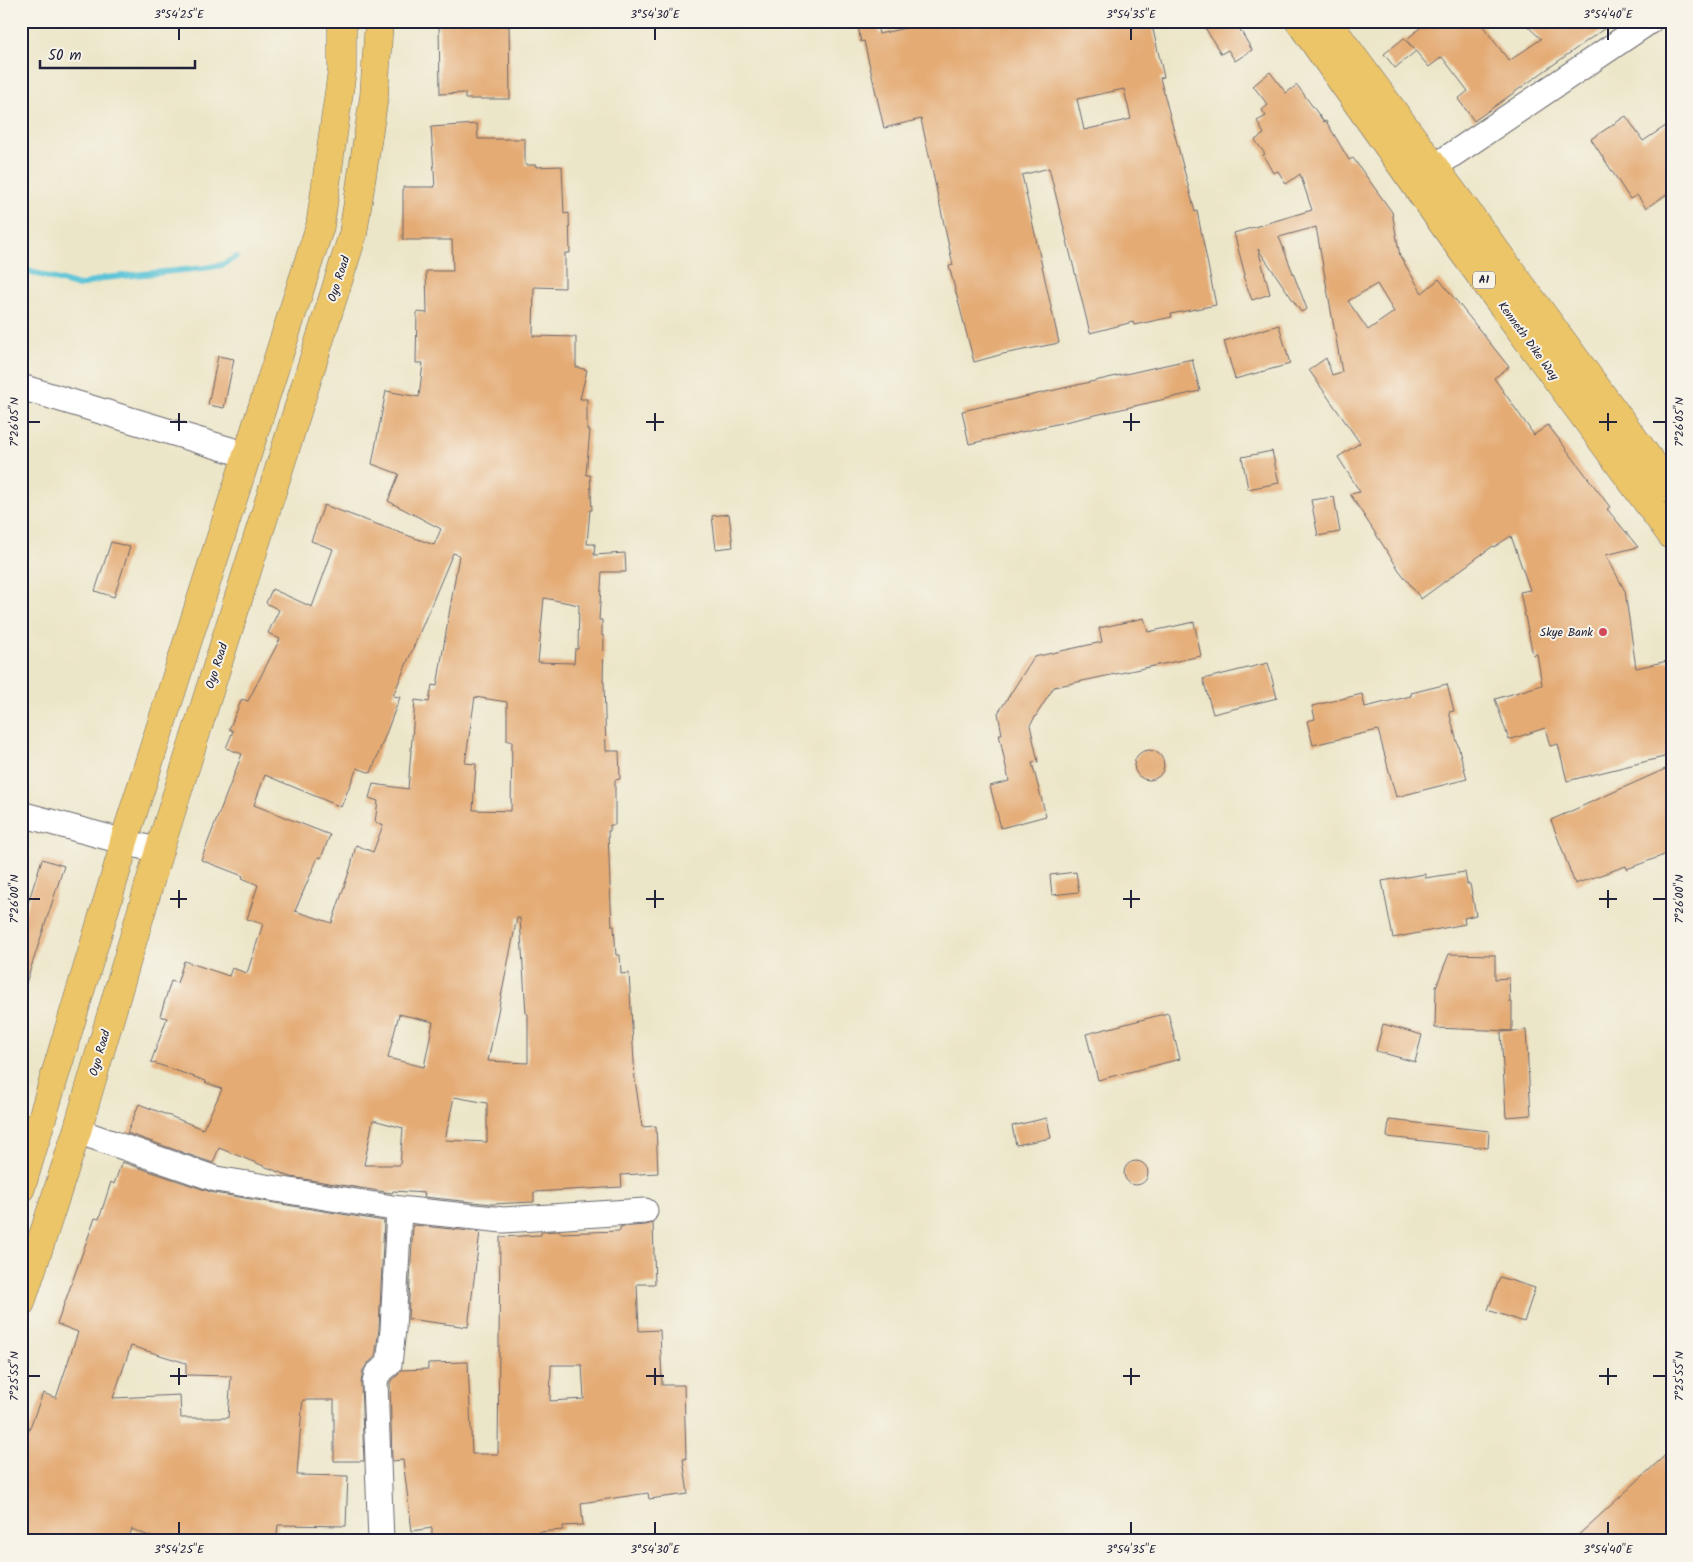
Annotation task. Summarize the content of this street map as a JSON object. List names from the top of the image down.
{
  "streets": {
    "main road": ["Oyo Road", "A1", "Kenneth Dike Way"]
  },
  "places": ["Skye Bank"],
  "scale_bar": "50 m",
  "coordinates": [
    "3°54'25\"E",
    "3°54'30\"E",
    "3°54'35\"E",
    "3°54'40\"E",
    "7°26'05\"N",
    "7°26'00\"N",
    "7°25'55\"N"
  ]
}
